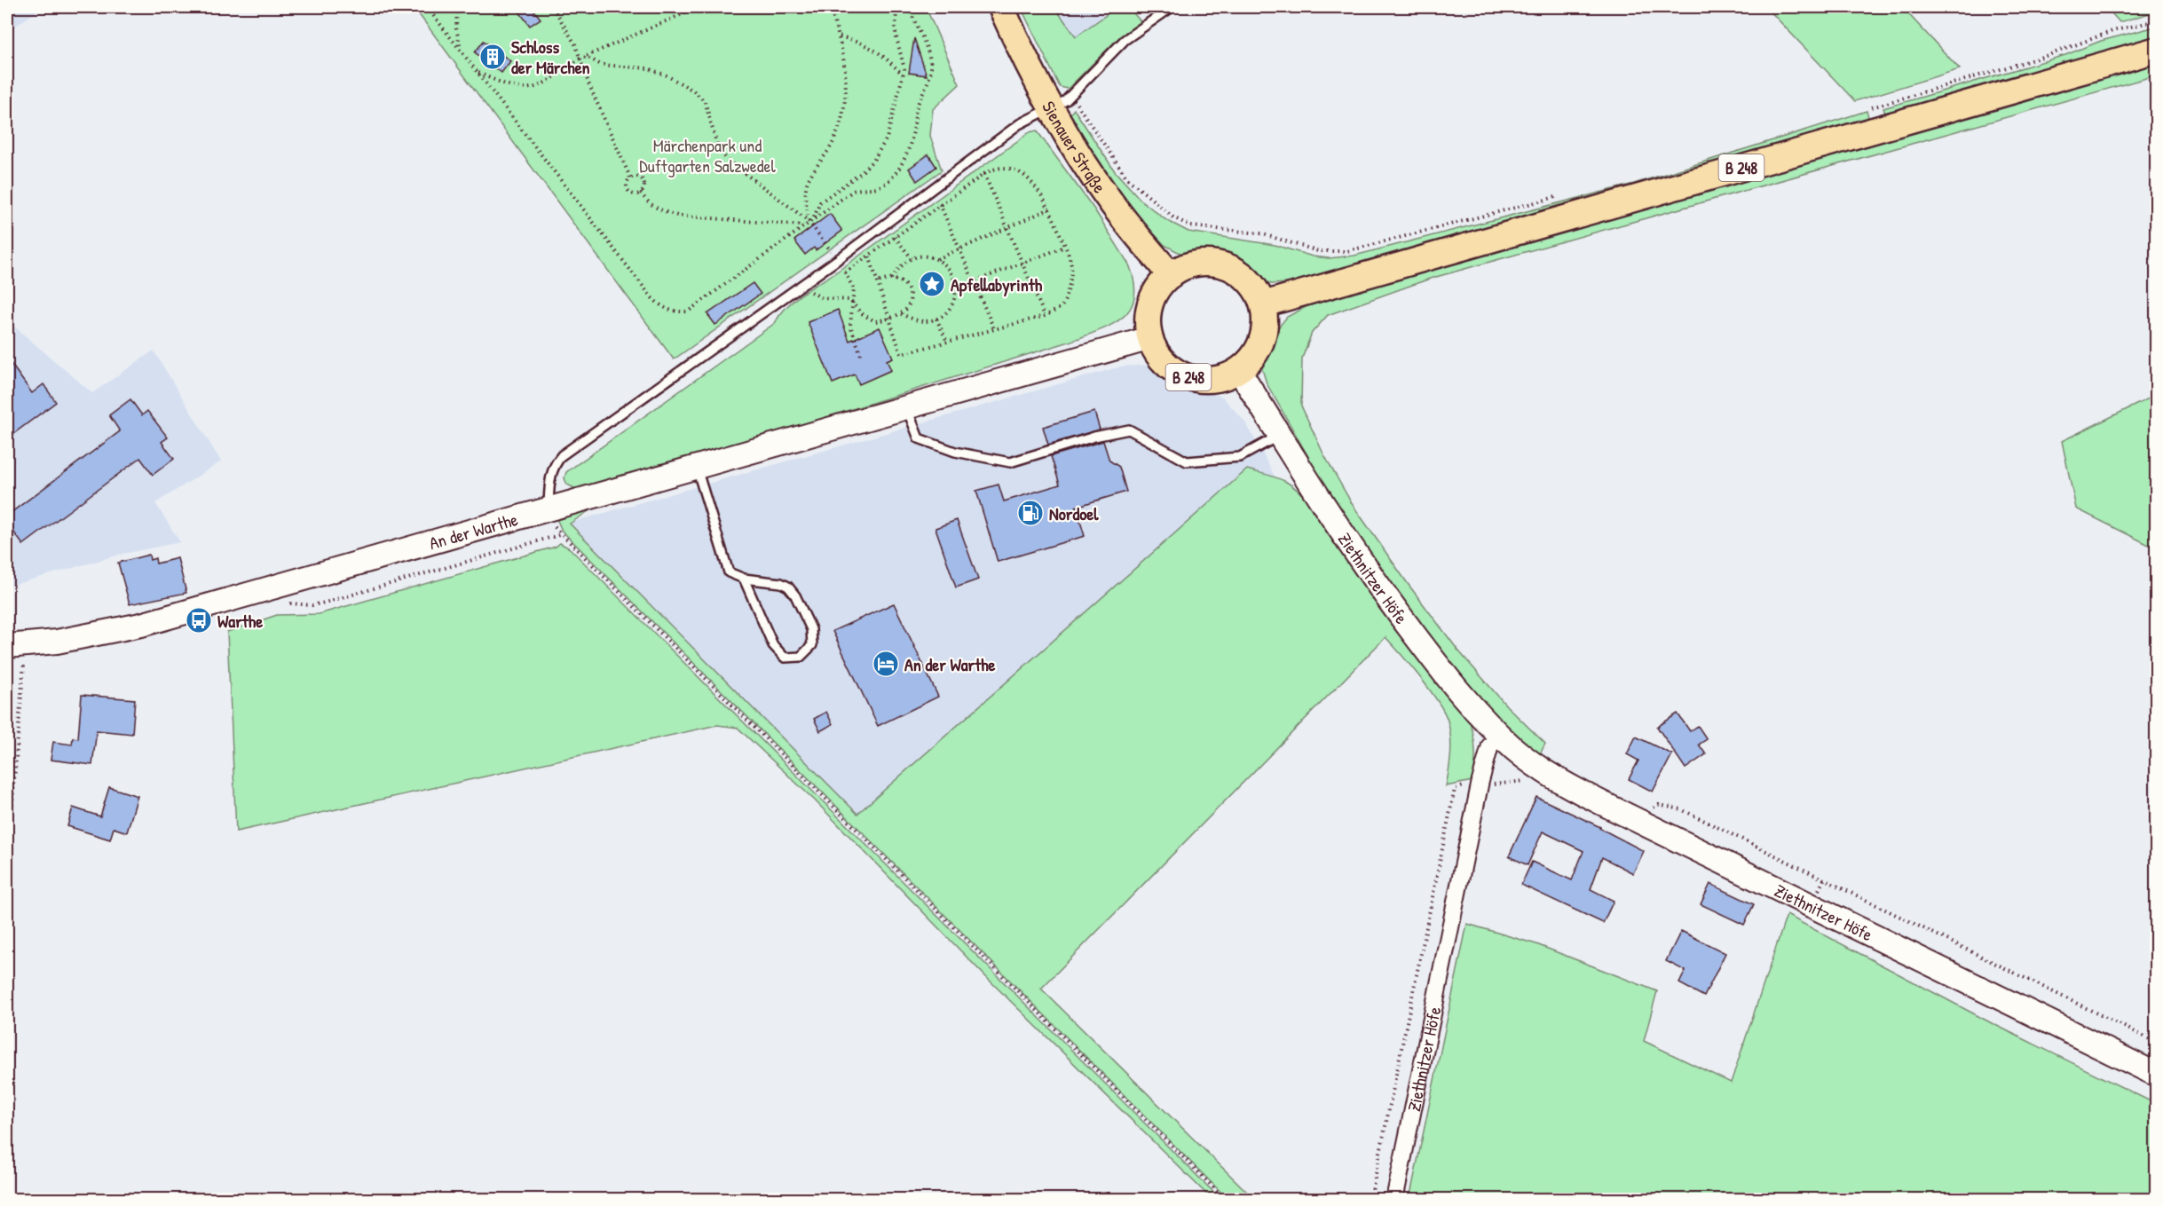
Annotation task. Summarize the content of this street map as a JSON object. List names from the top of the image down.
{
  "streets": {
    "main road": [
      "Sienauer Straße",
      "B 248",
      "An der Warthe",
      "Ziethnitzer Höfe"
    ]
  },
  "crossings": [
    ["Sienauer Straße", "B 248"],
    ["Sienauer Straße", "An der Warthe"],
    ["Sienauer Straße", "Ziethnitzer Höfe"],
    ["B 248", "An der Warthe"],
    ["B 248", "Ziethnitzer Höfe"],
    ["An der Warthe", "Ziethnitzer Höfe"]
  ],
  "parks": ["Märchenpark und Duftgarten Salzwedel"],
  "places": {
    "building": ["Schloss der Märchen"],
    "place": ["Apfellabyrinth"],
    "fuel station": ["Nordoel"],
    "bus stop": ["Warthe"],
    "hotel": ["An der Warthe"]
  }
}
